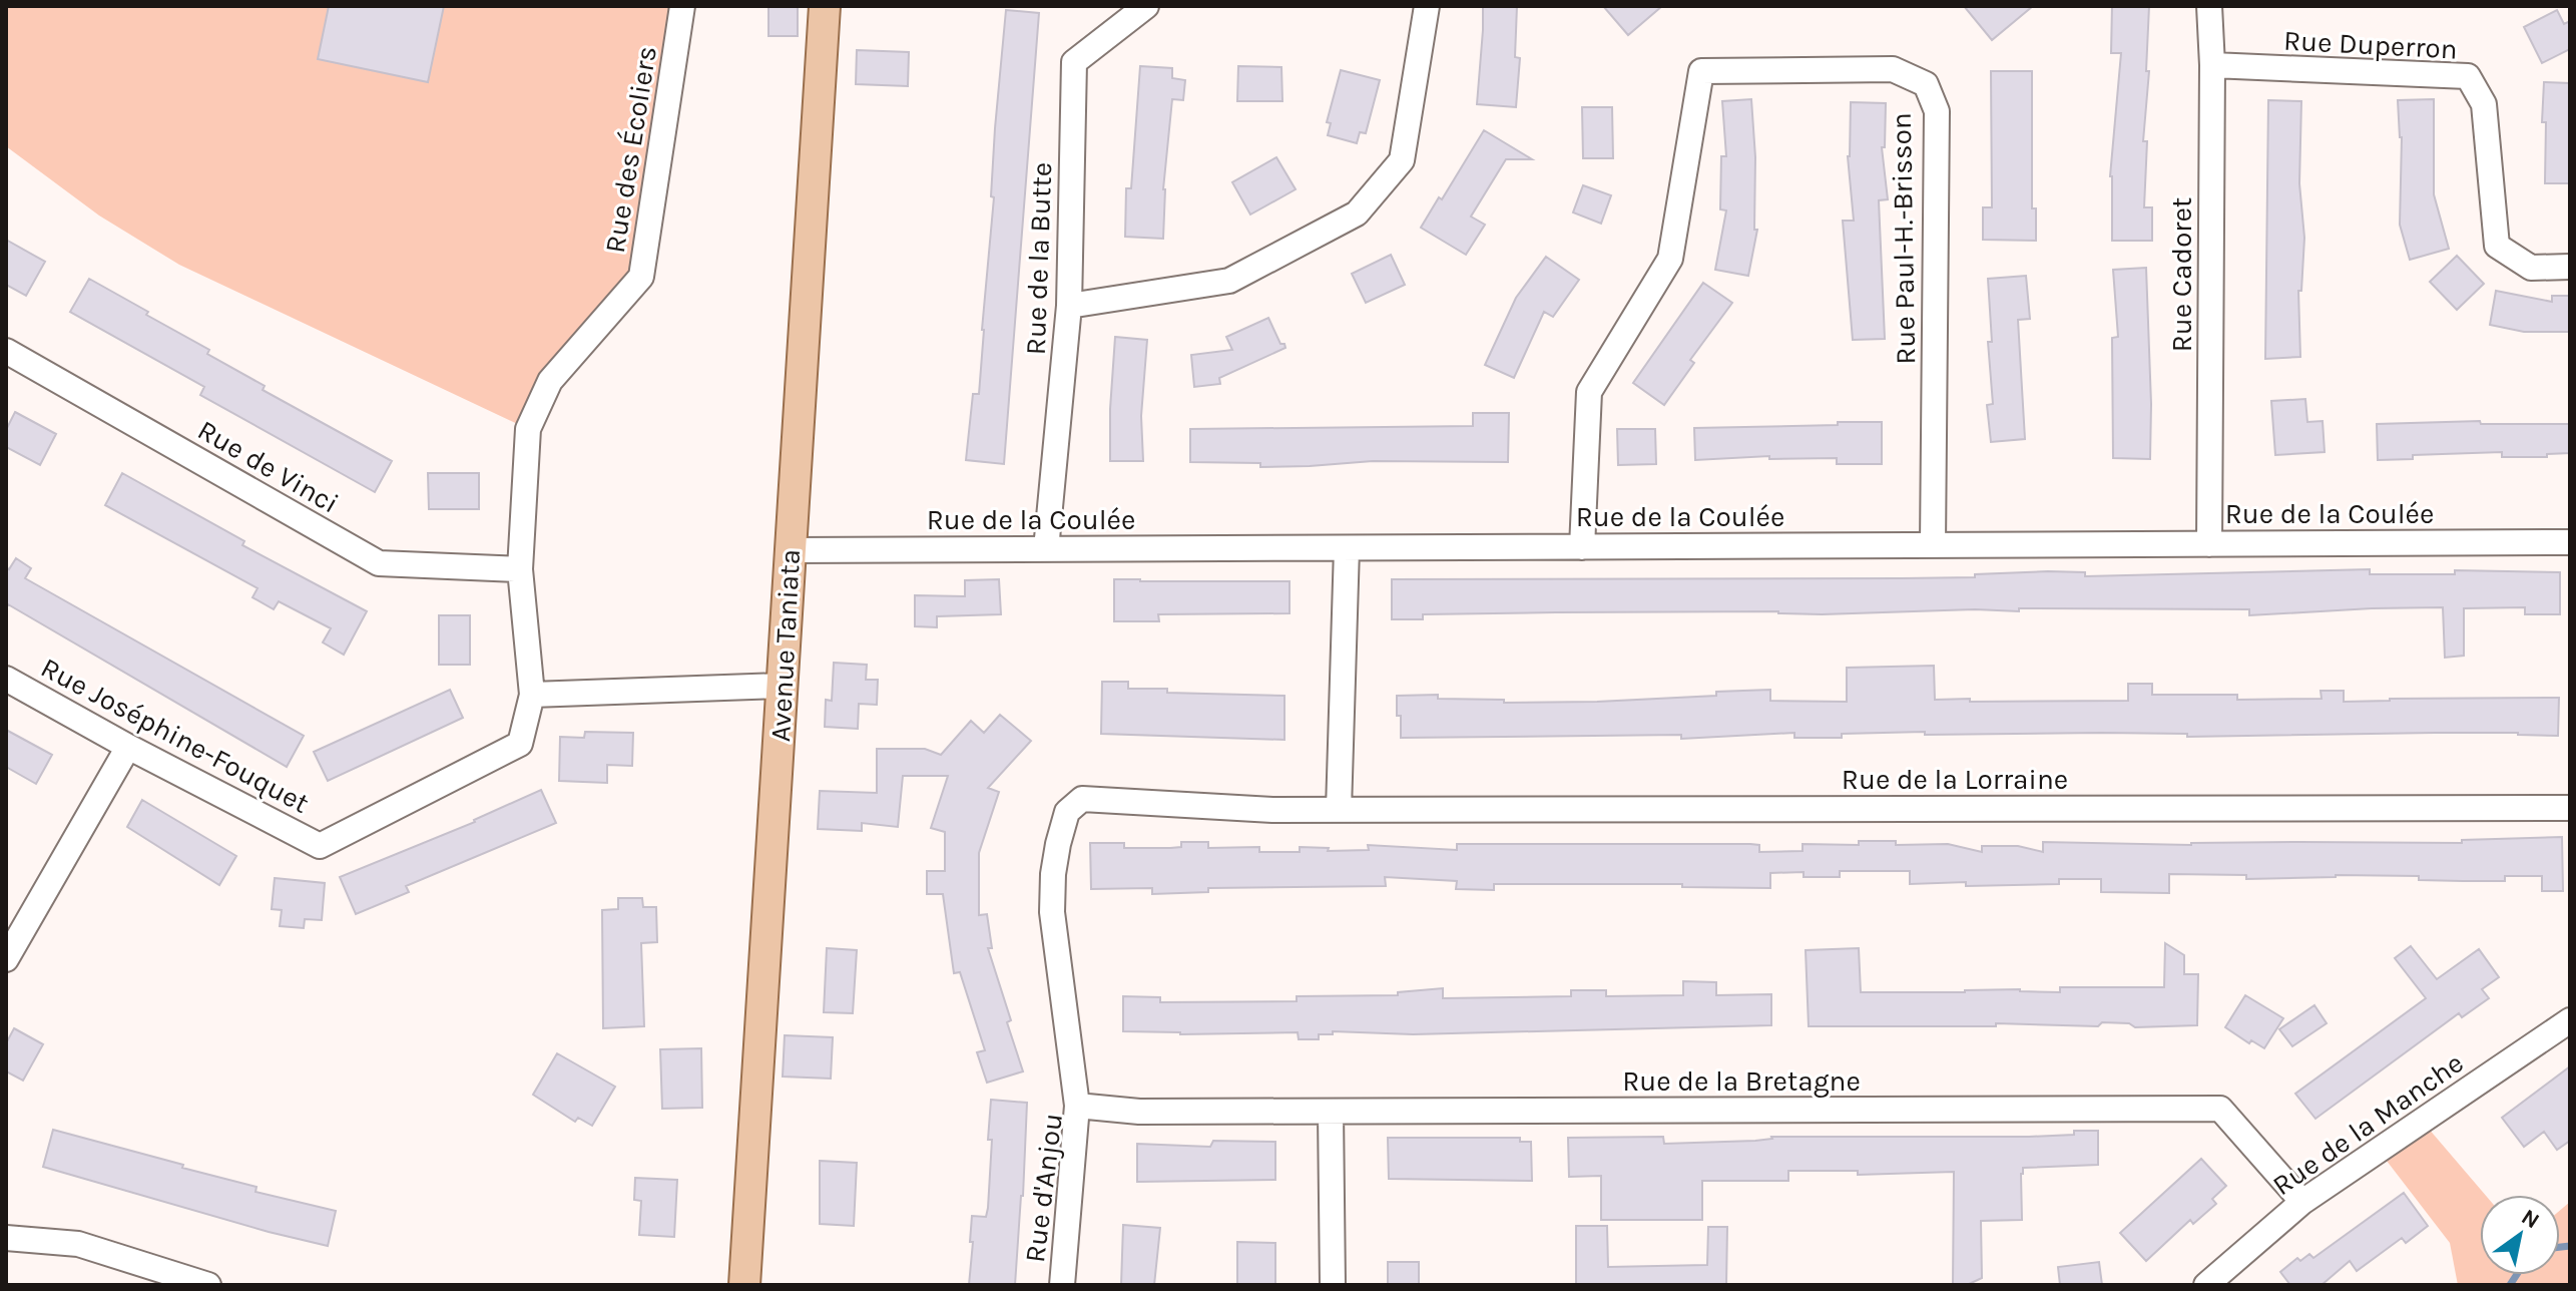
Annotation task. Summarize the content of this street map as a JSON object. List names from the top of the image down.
{
  "streets": {
    "main road": ["Avenue Taniata"],
    "street": [
      "Rue Duperron",
      "Rue des Écoliers",
      "Rue Paul-H.-Brisson",
      "Rue de la Butte",
      "Rue Cadoret",
      "Rue de Vinci",
      "Rue de la Coulée",
      "Rue Joséphine-Fouquet",
      "Rue de la Lorraine",
      "Rue de la Bretagne",
      "Rue de la Manche",
      "Rue d'Anjou"
    ]
  },
  "crossings": [
    ["Rue Duperron", "Rue Cadoret"],
    ["Rue des Écoliers", "Rue de Vinci"],
    ["Rue des Écoliers", "Rue Joséphine-Fouquet"],
    ["Rue Paul-H.-Brisson", "Rue de la Coulée"],
    ["Rue de la Butte", "Rue de la Coulée"],
    ["Rue Cadoret", "Rue de la Coulée"],
    ["Rue de la Coulée", "Avenue Taniata"],
    ["Rue de la Lorraine", "Rue d'Anjou"],
    ["Rue de la Bretagne", "Rue de la Manche"],
    ["Rue de la Bretagne", "Rue d'Anjou"]
  ],
  "north": "top right"
}
